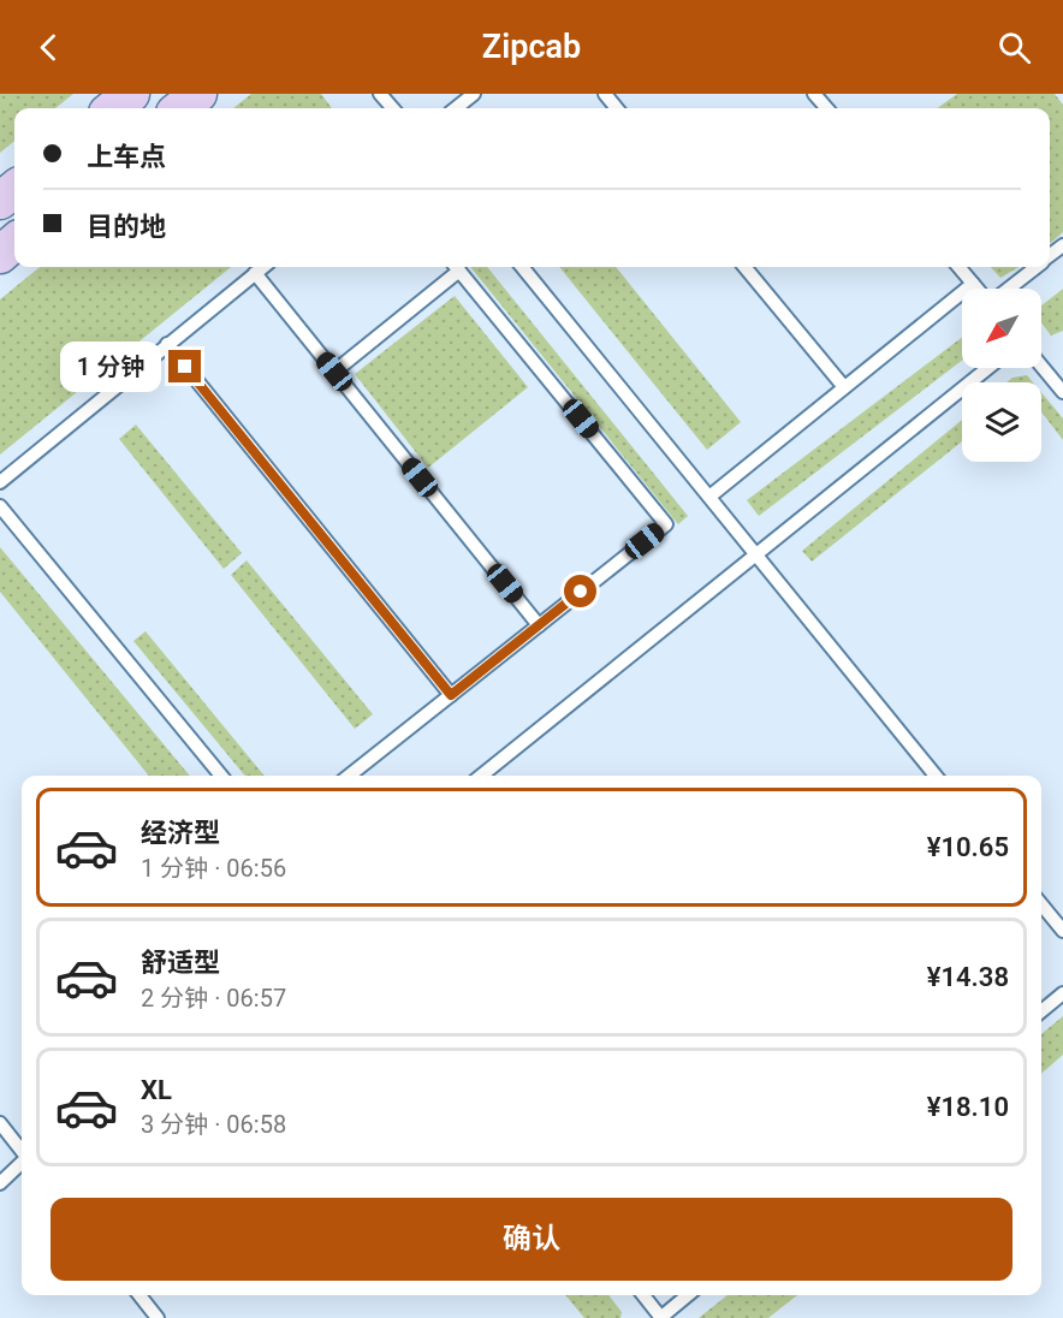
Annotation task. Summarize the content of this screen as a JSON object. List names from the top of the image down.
{
  "north": "bottom left",
  "page": {
    "header": "Zipcab",
    "banner": ["上车点", "目的地"],
    "bubble": "1 分钟",
    "list": [
      {
        "name": "经济型",
        "note": "1 分钟 · 06:56",
        "value": "¥10.65"
      },
      {
        "name": "舒适型",
        "note": "2 分钟 · 06:57",
        "value": "¥14.38"
      },
      {
        "name": "XL",
        "note": "3 分钟 · 06:58",
        "value": "¥18.10"
      }
    ],
    "buttons": "确认"
  }
}
